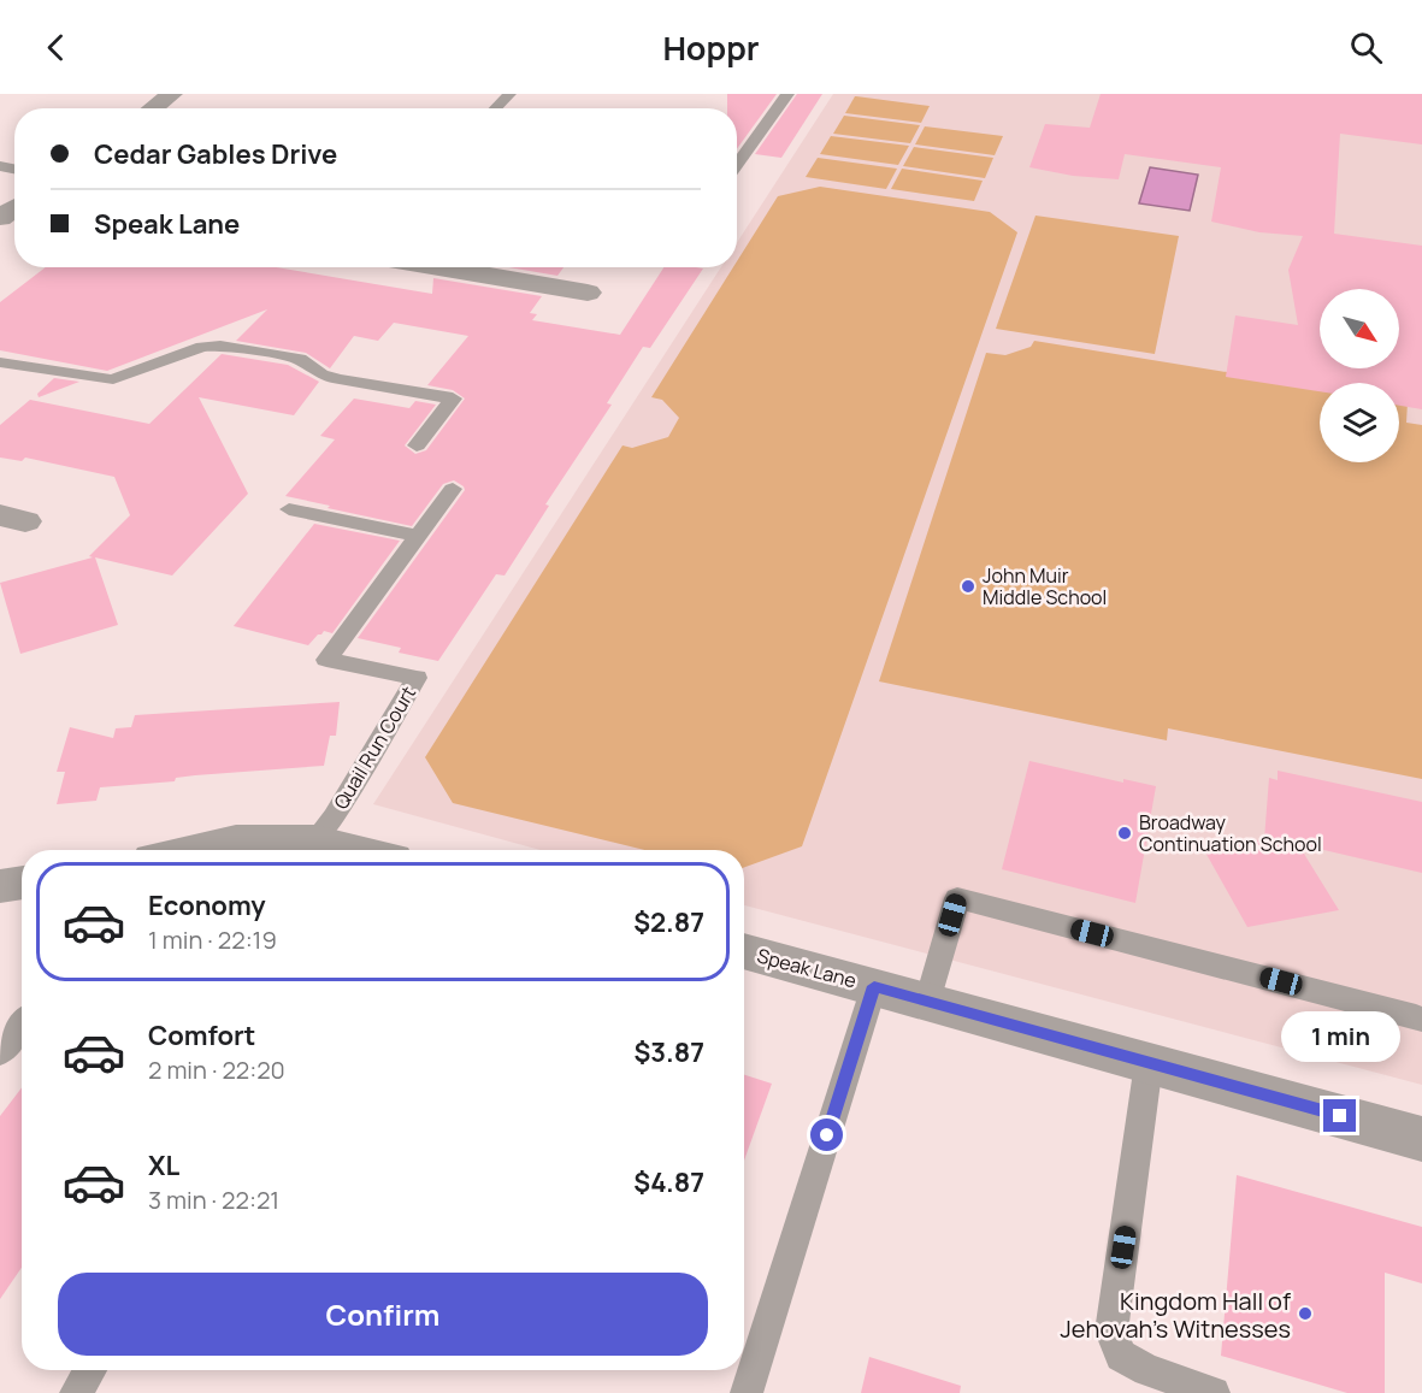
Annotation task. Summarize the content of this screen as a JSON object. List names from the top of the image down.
{
  "streets": {
    "street": ["Speak Lane"],
    "lane": ["Quail Run Court"]
  },
  "places": ["John Muir Middle School", "Broadway Continuation School", "Kingdom Hall of Jehovah’s Witnesses"],
  "north": "bottom right",
  "page": {
    "header": "Hoppr",
    "banner": ["Cedar Gables Drive", "Speak Lane"],
    "list": [
      {
        "name": "Economy",
        "note": "1 min · 22:19",
        "value": "$2.87"
      },
      {
        "name": "Comfort",
        "note": "2 min · 22:20",
        "value": "$3.87"
      },
      {
        "name": "XL",
        "note": "3 min · 22:21",
        "value": "$4.87"
      }
    ],
    "bubble": "1 min",
    "buttons": "Confirm"
  }
}
